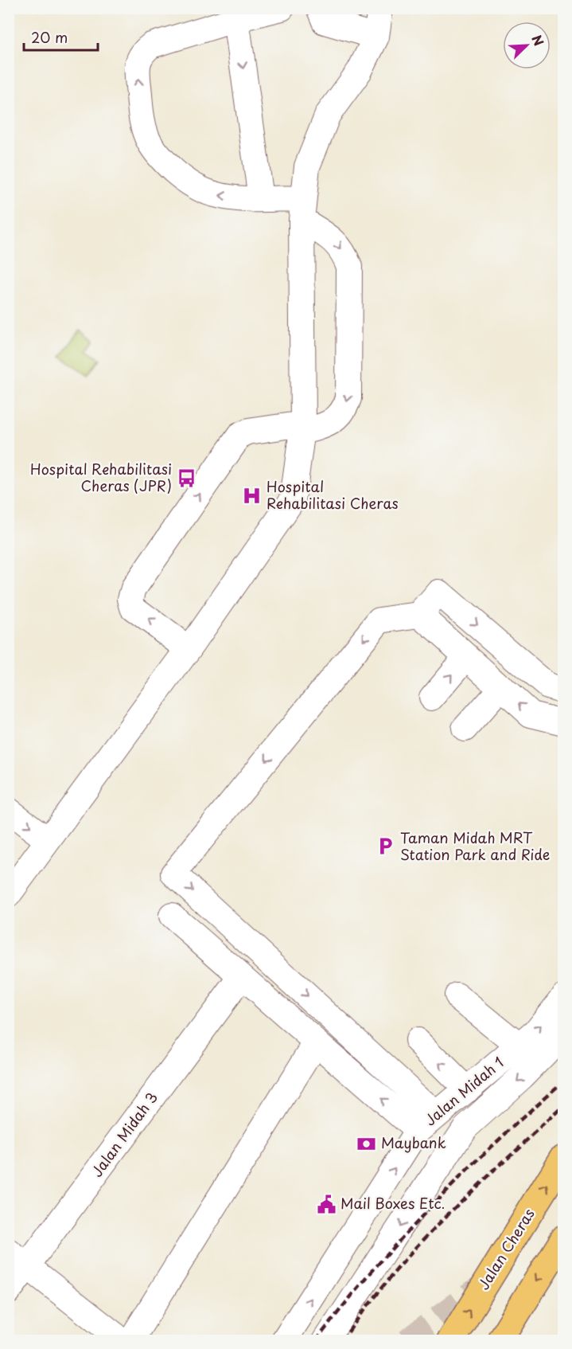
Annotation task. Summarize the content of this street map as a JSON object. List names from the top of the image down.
{
  "streets": {
    "highway": ["Jalan Cheras"],
    "street": ["Jalan Midah 1", "Jalan Midah 3"]
  },
  "places": {
    "bus stop": ["Hospital Rehabilitasi Cheras (JPR)"],
    "hospital": ["Hospital Rehabilitasi Cheras"],
    "parking": ["Taman Midah MRT Station Park and Ride"],
    "bank": ["Maybank"],
    "public building": ["Mail Boxes Etc."]
  },
  "scale_bar": "20 m",
  "north": "top right"
}
